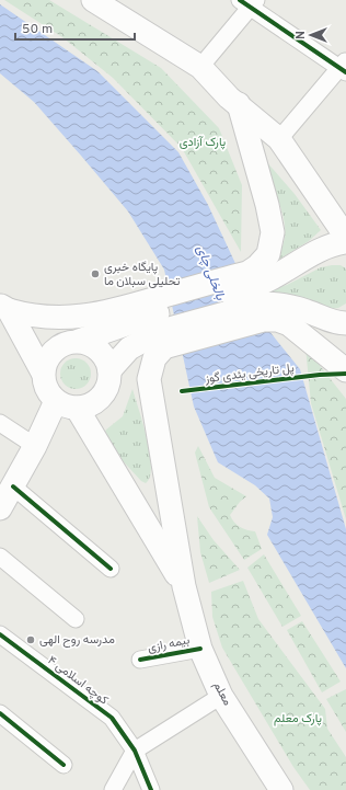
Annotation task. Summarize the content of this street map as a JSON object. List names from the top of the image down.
{
  "streets": {
    "main road": ["معلم"],
    "street": ["بیمه رازی", "کوچه اسلامی ۴"],
    "cycle path": ["پل تاریخی یئدی گوز"]
  },
  "crossings": [
    ["بیمه رازی", "معلم"]
  ],
  "water": ["بالخلی چای"],
  "parks": ["پارک آزادی", "پارک معلم"],
  "places": ["پایگاه خبری تحلیلی سبلان ما", "مدرسه روح الهی"],
  "scale_bar": "50 m",
  "north": "left"
}
